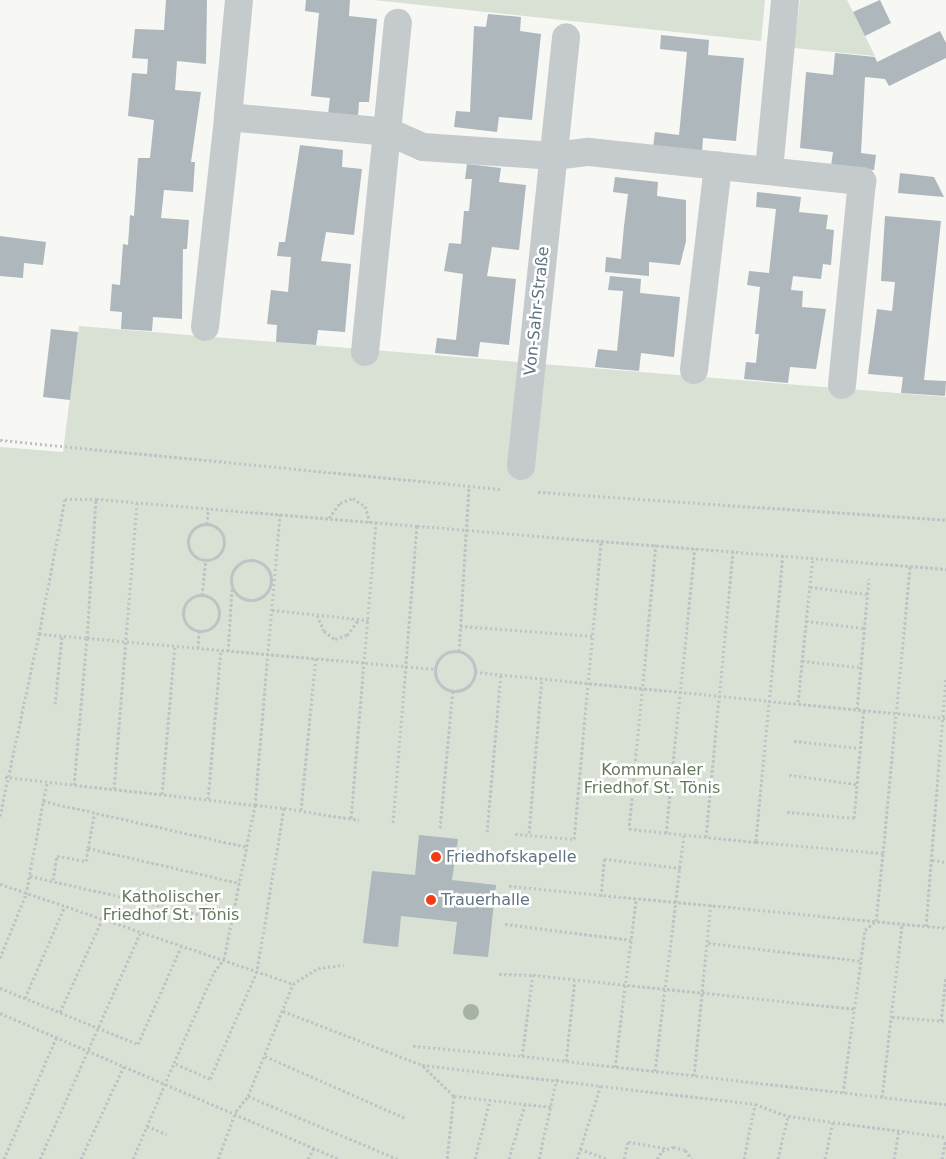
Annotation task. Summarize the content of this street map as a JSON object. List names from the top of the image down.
{
  "streets": {
    "street": ["Von-Sahr-Straße"]
  },
  "parks": ["Kommunaler Friedhof St. Tönis", "Katholischer Friedhof St. Tönis"],
  "places": ["Friedhofskapelle", "Trauerhalle"]
}
